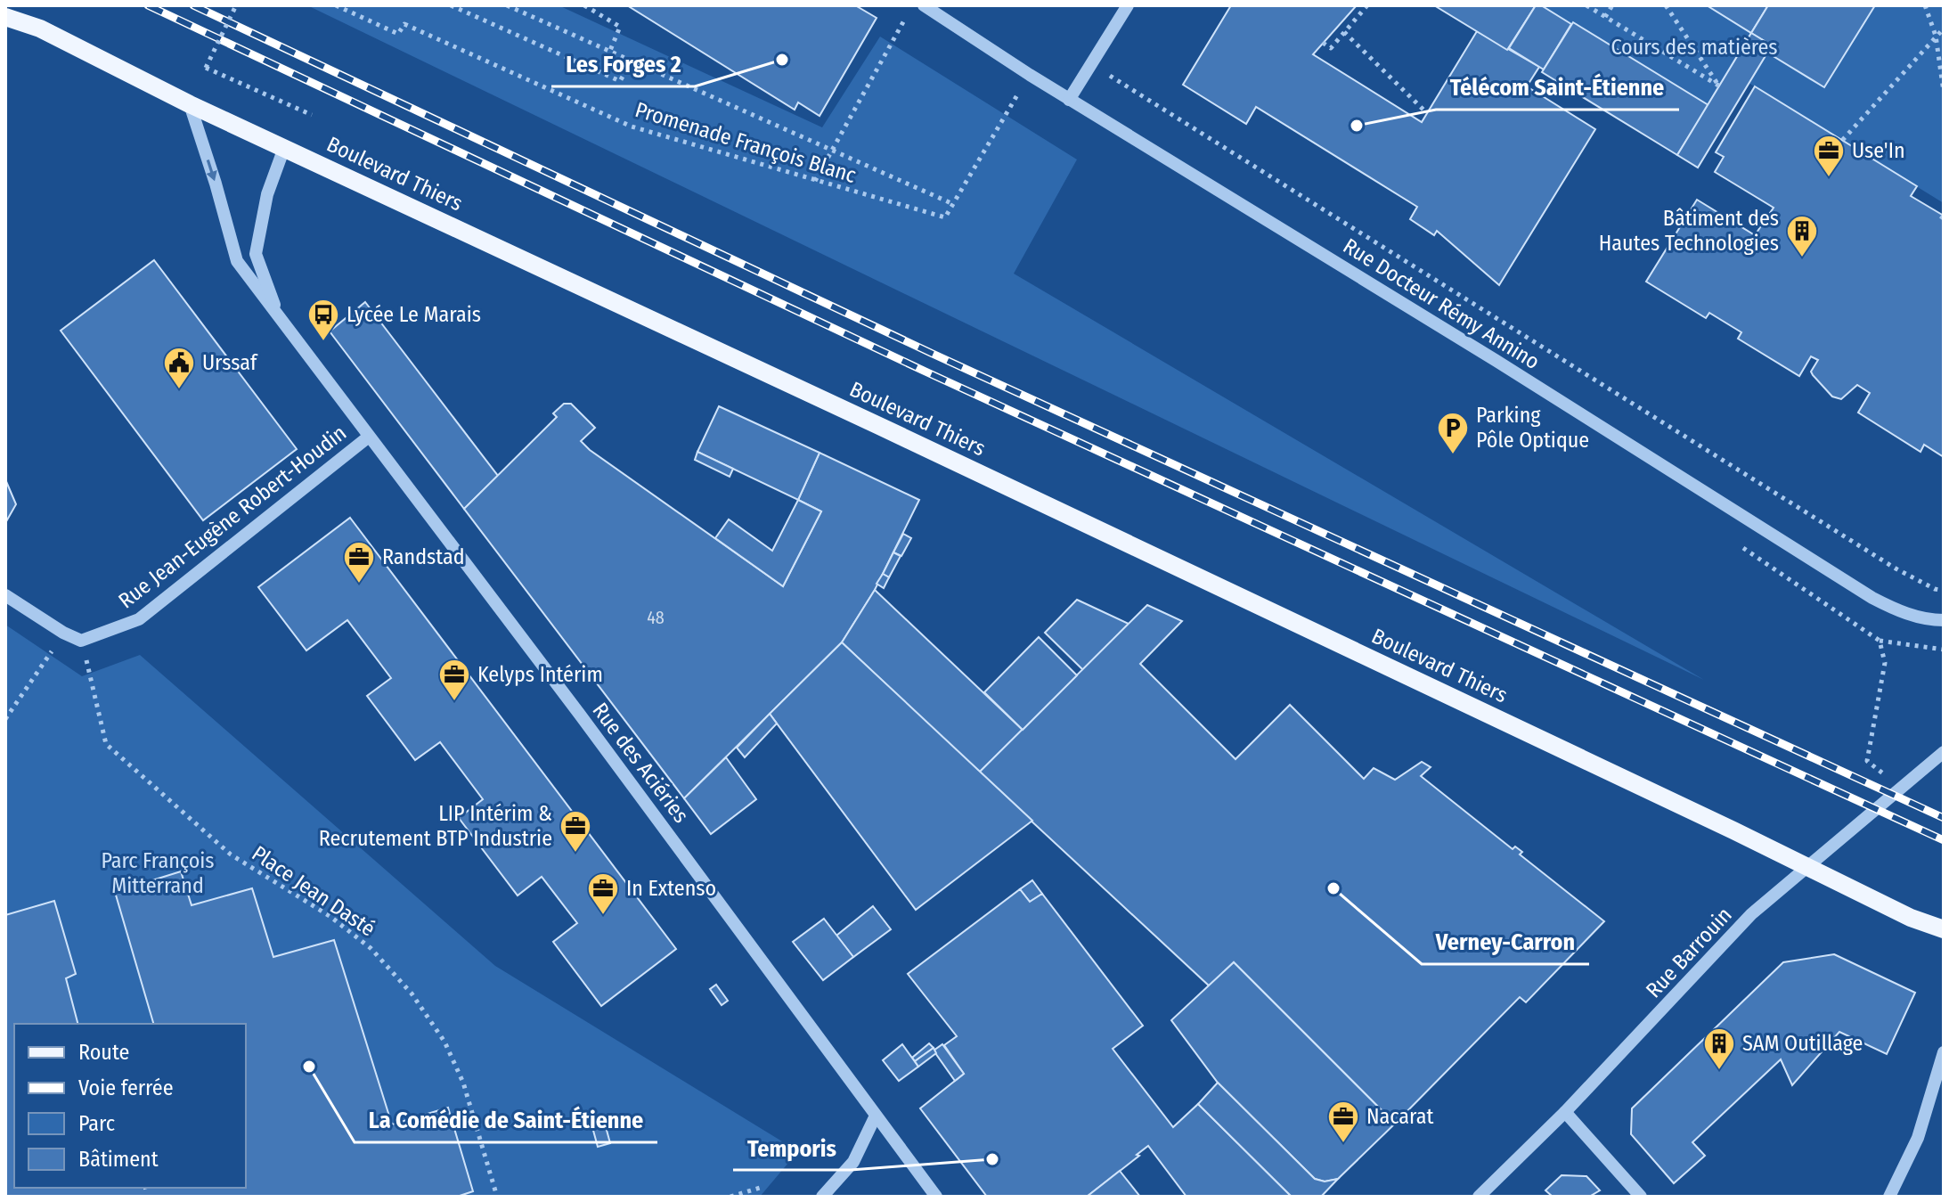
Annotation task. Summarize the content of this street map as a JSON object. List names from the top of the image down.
{
  "streets": {
    "main road": ["Boulevard Thiers"],
    "street": [
      "Rue Docteur Rémy Annino",
      "Rue Jean-Eugène Robert-Houdin",
      "Rue des Aciéries",
      "Rue Barrouin"
    ],
    "path": ["Promenade François Blanc", "Place Jean Dasté"]
  },
  "crossings": [
    ["Boulevard Thiers", "Rue des Aciéries"],
    ["Boulevard Thiers", "Rue Barrouin"],
    ["Rue Jean-Eugène Robert-Houdin", "Rue des Aciéries"],
    ["Rue Jean-Eugène Robert-Houdin", "Place Jean Dasté"]
  ],
  "parks": ["Cours des matières", "Parc François Mitterrand"],
  "places": {
    "other": [
      "Les Forges 2",
      "Télécom Saint-Étienne",
      "Verney-Carron",
      "La Comédie de Saint-Étienne",
      "Temporis"
    ],
    "office": [
      "Use'In",
      "Randstad",
      "Kelyps Intérim",
      "LIP Intérim & Recrutement BTP Industrie",
      "In Extenso",
      "Nacarat"
    ],
    "building": ["Bâtiment des Hautes Technologies", "SAM Outillage"],
    "bus stop": ["Lycée Le Marais"],
    "public building": ["Urssaf"],
    "parking": ["Parking Pôle Optique"]
  },
  "house_numbers": ["48"],
  "legend": [
    "Route",
    "Voie ferrée",
    "Parc",
    "Bâtiment"
  ]
}
